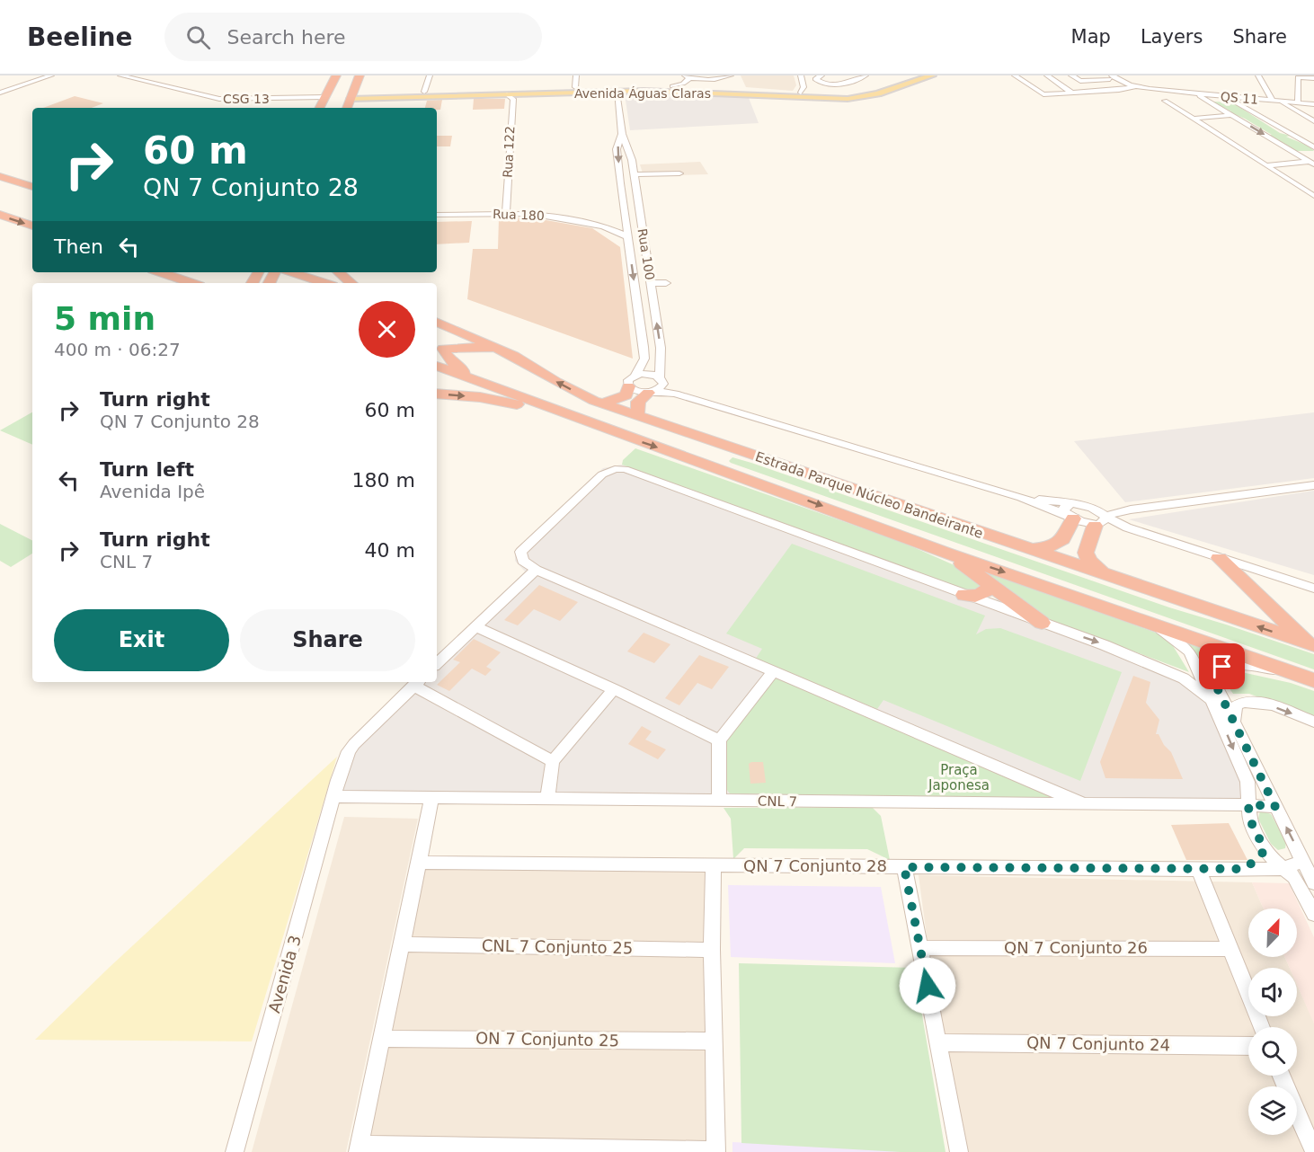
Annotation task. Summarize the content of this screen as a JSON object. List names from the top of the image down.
{
  "streets": {
    "highway": ["Estrada Parque Núcleo Bandeirante"],
    "main road": ["Avenida Águas Claras"],
    "street": [
      "QS 11",
      "CSG 13",
      "Rua 122",
      "Rua 180",
      "Rua 100",
      "CNL 7",
      "QN 7 Conjunto 28",
      "CNL 7 Conjunto 25",
      "QN 7 Conjunto 26",
      "Avenida 3",
      "ON 7 Conjunto 25",
      "QN 7 Conjunto 24"
    ]
  },
  "crossings": [
    ["Avenida Águas Claras", "Rua 122"],
    ["Avenida Águas Claras", "Rua 100"],
    ["Rua 122", "Rua 180"],
    ["Rua 180", "Rua 100"],
    ["CNL 7", "Avenida 3"]
  ],
  "parks": ["Praça Japonesa"],
  "north": "top right",
  "page": {
    "header": "Beeline",
    "search": "Search here",
    "nav": ["Map", "Layers", "Share"],
    "turn": ["60 m", "QN 7 Conjunto 28"],
    "then": "Then",
    "heading": ["5 min", "400 m · 06:27"],
    "list": [
      {
        "name": "Turn right",
        "note": "QN 7 Conjunto 28",
        "value": "60 m"
      },
      {
        "name": "Turn left",
        "note": "Avenida Ipê",
        "value": "180 m"
      },
      {
        "name": "Turn right",
        "note": "CNL 7",
        "value": "40 m"
      }
    ],
    "buttons": ["Exit", "Share"]
  }
}
